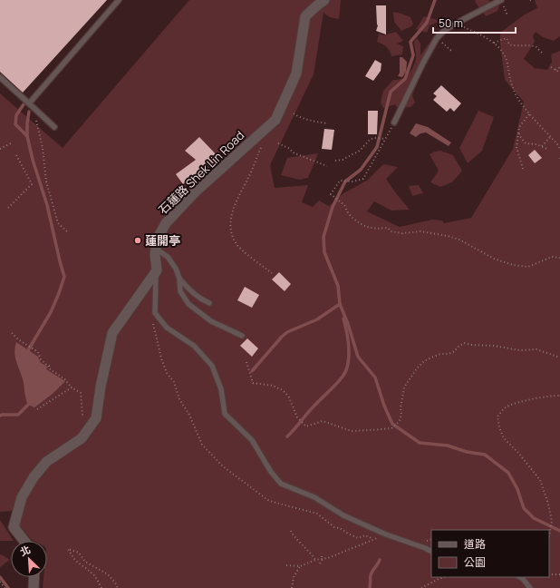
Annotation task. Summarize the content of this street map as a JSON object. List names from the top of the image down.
{
  "streets": {
    "street": ["石蓮路 Shek Lin Road"]
  },
  "places": ["蓮開亭"],
  "legend": ["道路", "公園"],
  "scale_bar": "50 m",
  "north": "top left"
}
